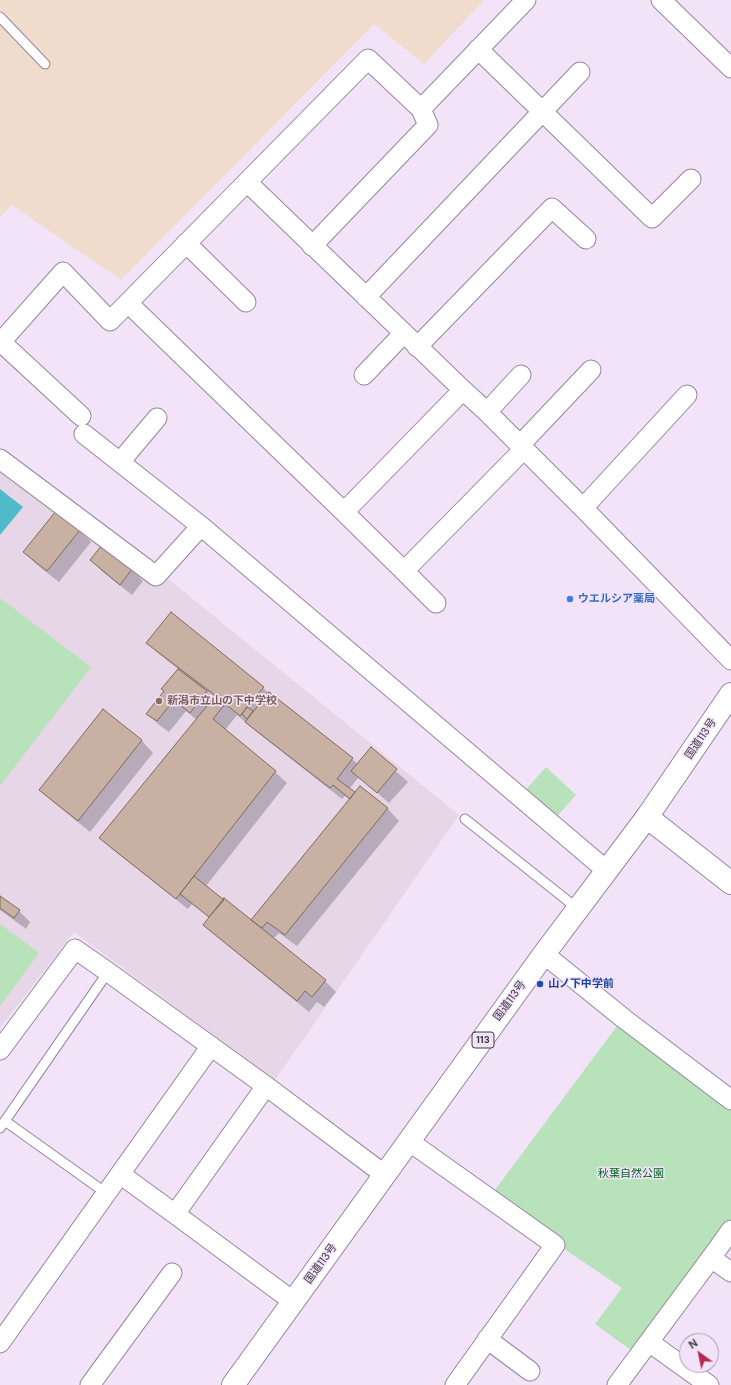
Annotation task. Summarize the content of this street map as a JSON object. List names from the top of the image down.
{
  "streets": {
    "main road": ["国道113号", "113"]
  },
  "parks": ["秋葉自然公園"],
  "places": ["ウエルシア薬局", "新潟市立山の下中学校", "山ノ下中学前"],
  "north": "top left"
}
